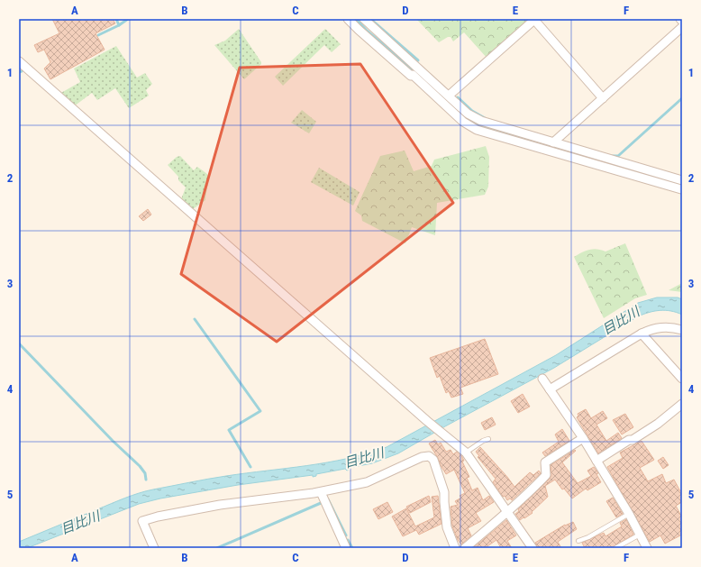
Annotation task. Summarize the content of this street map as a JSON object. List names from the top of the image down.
{
  "water": ["目比川"],
  "grid": {
    "columns": [
      "A",
      "B",
      "C",
      "D",
      "E",
      "F"
    ],
    "rows": [
      "1",
      "2",
      "3",
      "4",
      "5"
    ]
  }
}
